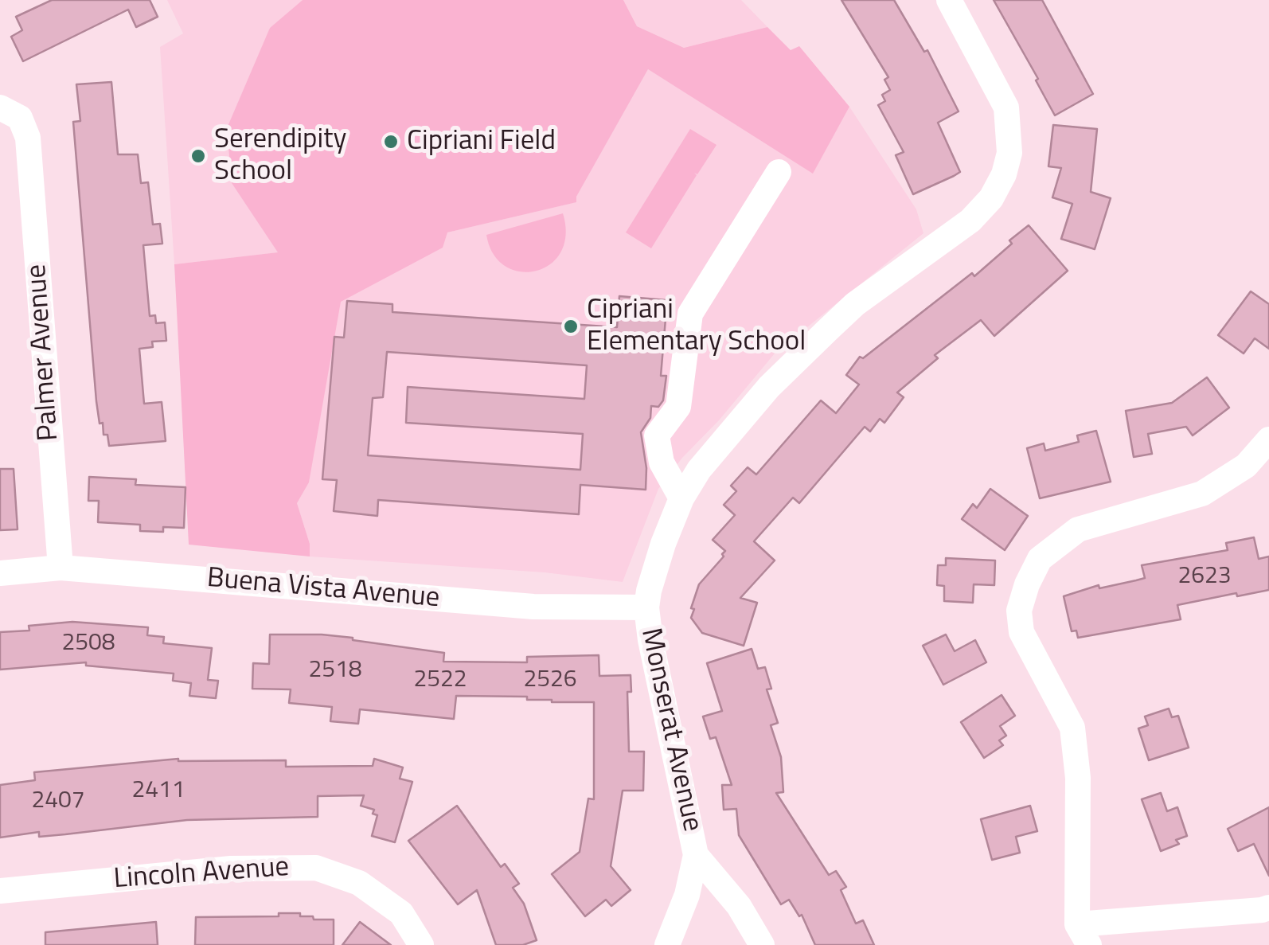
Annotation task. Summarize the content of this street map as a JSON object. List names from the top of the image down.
{
  "streets": {
    "street": [
      "Palmer Avenue",
      "Buena Vista Avenue",
      "Monserat Avenue",
      "Lincoln Avenue"
    ]
  },
  "crossings": [
    ["Palmer Avenue", "Buena Vista Avenue"],
    ["Buena Vista Avenue", "Monserat Avenue"]
  ],
  "places": ["Cipriani Field", "Serendipity School", "Cipriani Elementary School"],
  "house_numbers": [
    "2623",
    "2508",
    "2518",
    "2522",
    "2526",
    "2411",
    "2407"
  ]
}
